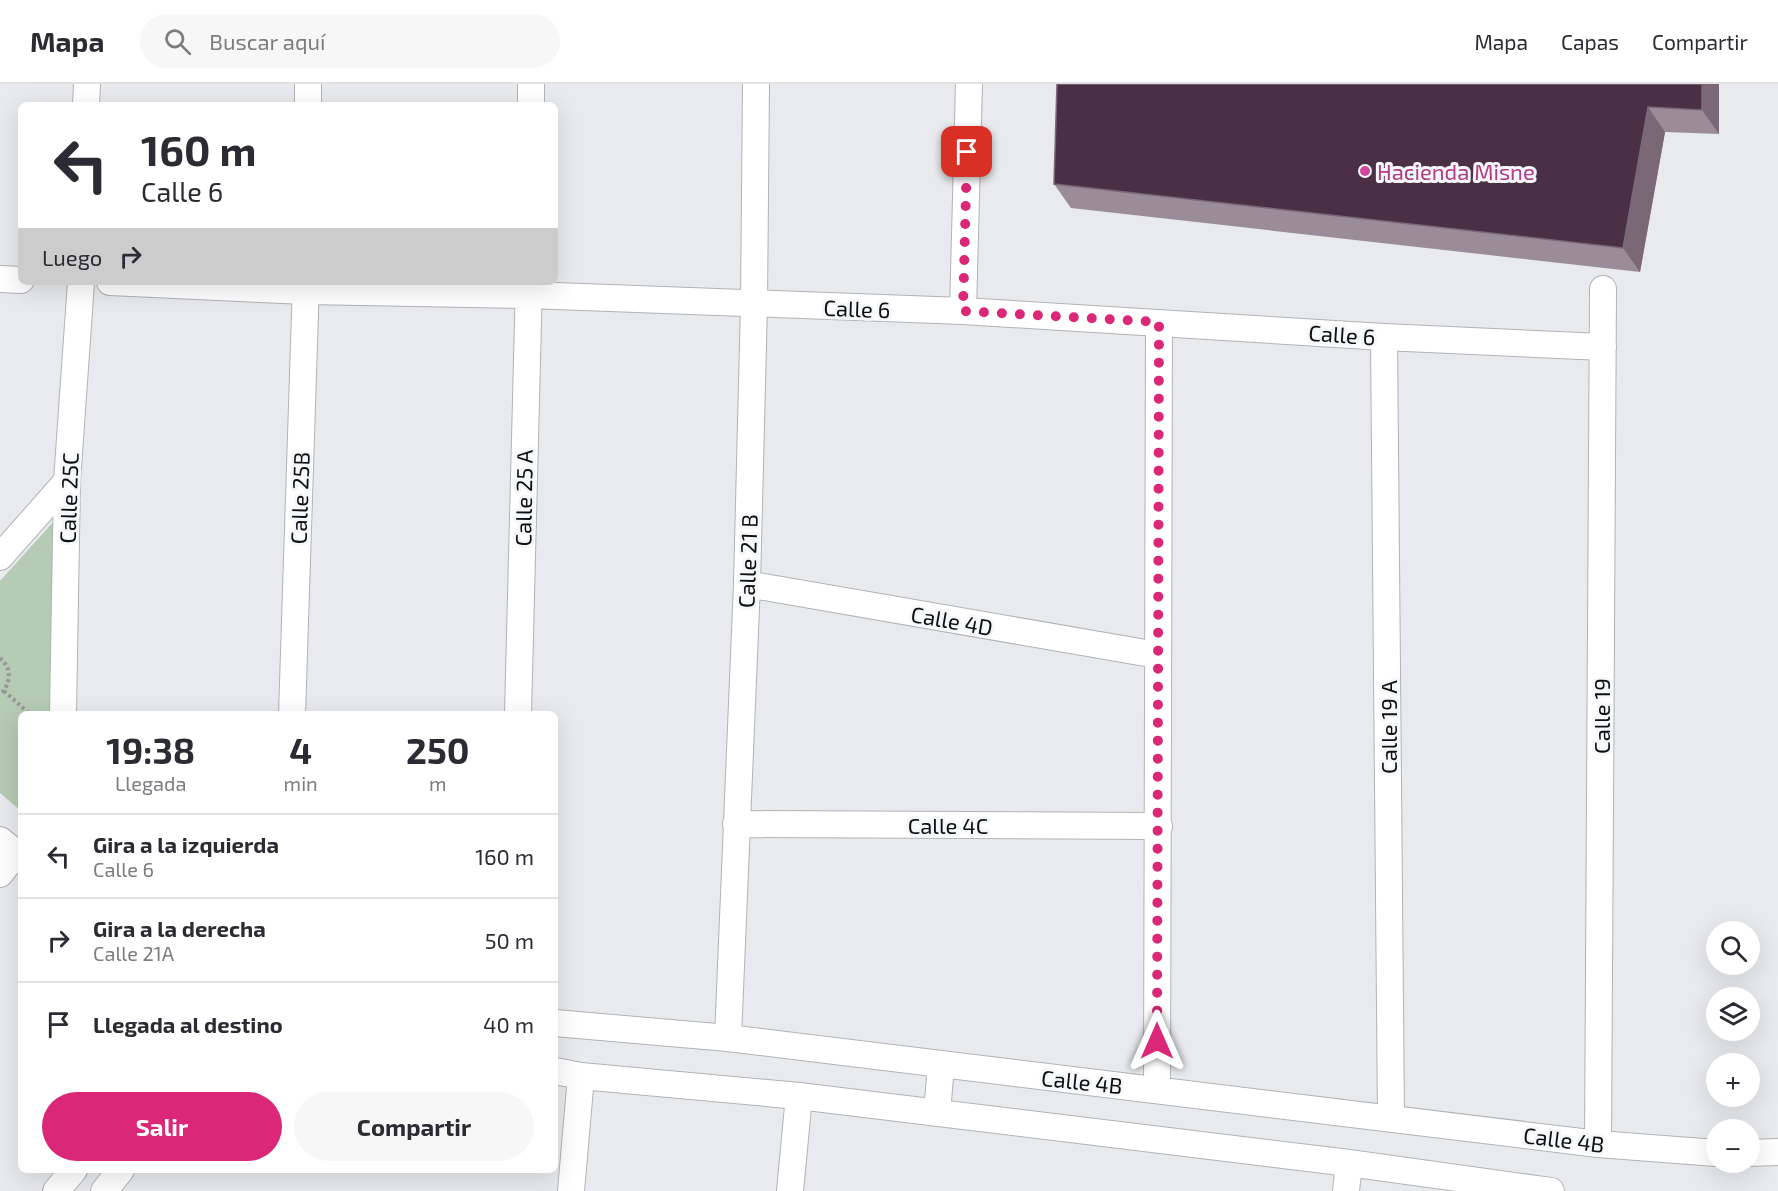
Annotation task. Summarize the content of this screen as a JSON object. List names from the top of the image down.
{
  "streets": {
    "street": [
      "Calle 6",
      "Calle 25C",
      "Calle 25B",
      "Calle 25 A",
      "Calle 21 B",
      "Calle 4D",
      "Calle 19",
      "Calle 19 A",
      "Calle 4C",
      "Calle 4B"
    ]
  },
  "crossings": [
    ["Calle 6", "Calle 25B"],
    ["Calle 6", "Calle 25 A"],
    ["Calle 6", "Calle 21 B"],
    ["Calle 6", "Calle 19"],
    ["Calle 6", "Calle 19 A"],
    ["Calle 21 B", "Calle 4D"],
    ["Calle 21 B", "Calle 4C"],
    ["Calle 21 B", "Calle 4B"],
    ["Calle 19", "Calle 4B"],
    ["Calle 19 A", "Calle 4B"]
  ],
  "places": ["Hacienda Misne"],
  "page": {
    "header": "Mapa",
    "search": "Buscar aquí",
    "nav": ["Mapa", "Capas", "Compartir"],
    "turn": ["160 m", "Calle 6"],
    "then": "Luego",
    "eta": [
      "19:38",
      "Llegada",
      "4",
      "min",
      "250",
      "m"
    ],
    "list": [
      {
        "name": "Gira a la izquierda",
        "note": "Calle 6",
        "value": "160 m"
      },
      {
        "name": "Gira a la derecha",
        "note": "Calle 21A",
        "value": "50 m"
      },
      {
        "name": "Llegada al destino",
        "value": "40 m"
      }
    ],
    "map_buttons": ["+", "−"],
    "buttons": ["Salir", "Compartir"]
  }
}
